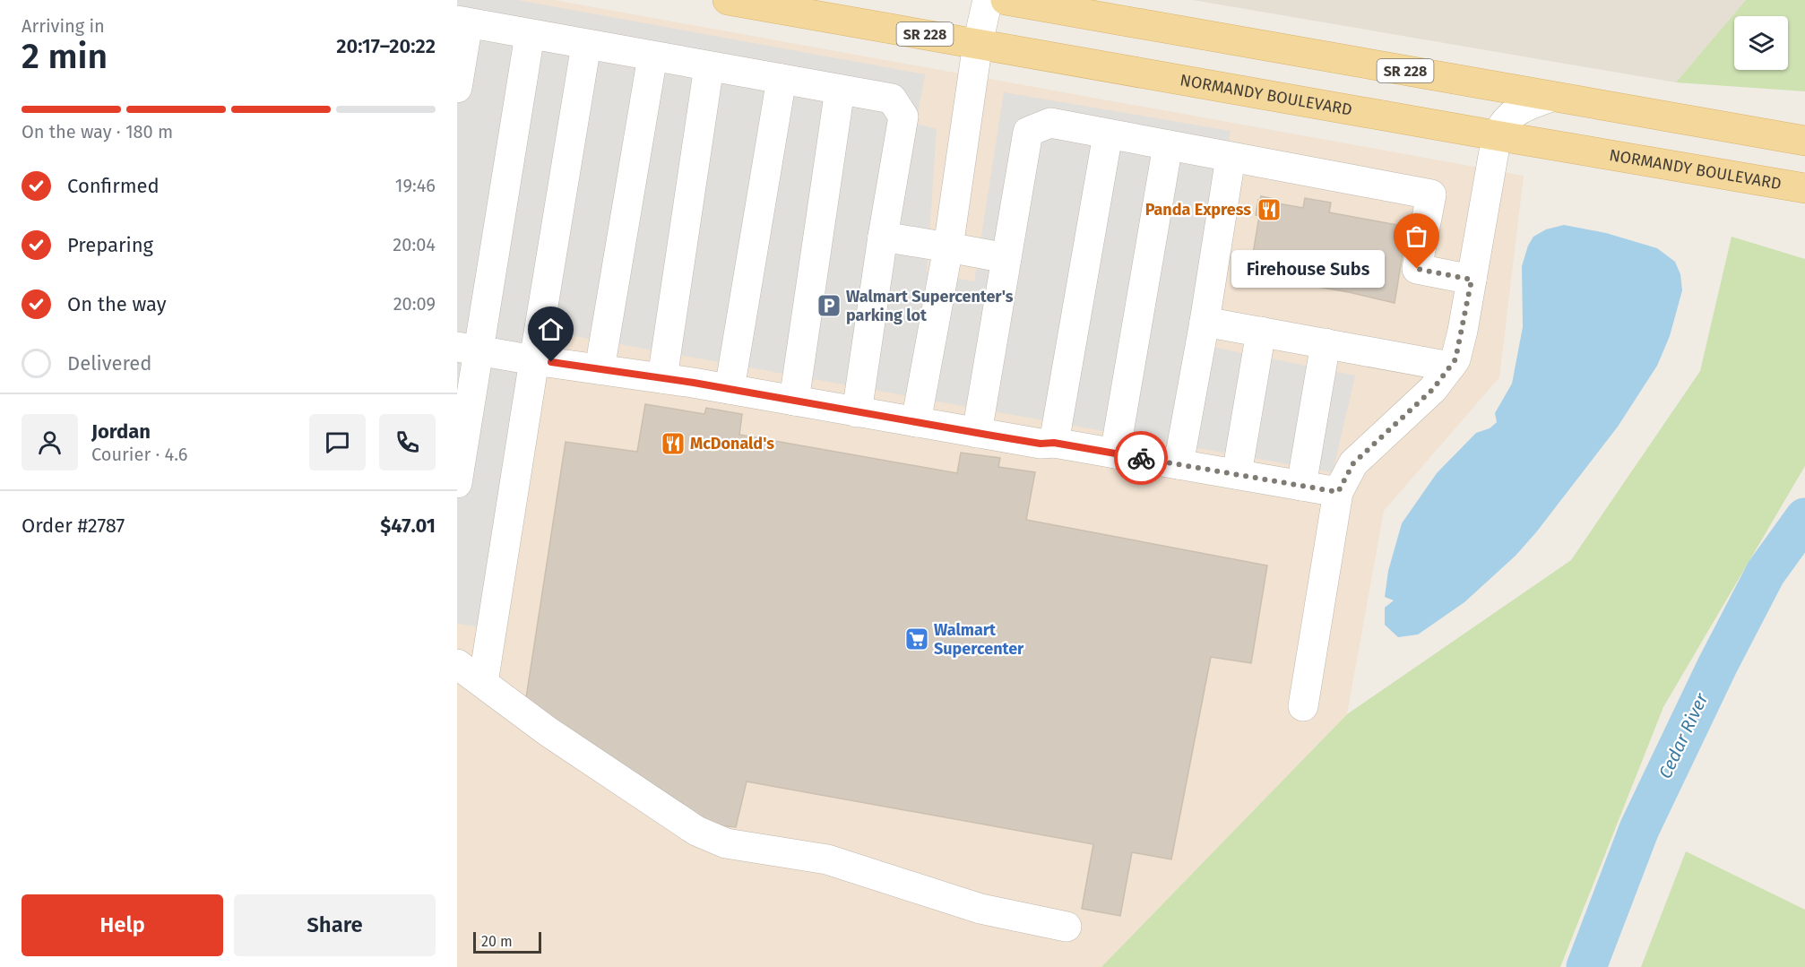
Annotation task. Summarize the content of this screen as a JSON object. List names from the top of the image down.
{
  "streets": {
    "main road": ["SR 228", "NORMANDY BOULEVARD"]
  },
  "water": ["Cedar River"],
  "places": {
    "restaurant": ["Panda Express", "McDonald's"],
    "other": ["Firehouse Subs"],
    "parking": ["Walmart Supercenter's parking lot"],
    "supermarket": ["Walmart Supercenter"]
  },
  "scale_bar": "20 m",
  "page": {
    "heading": ["2 min", "Arriving in", "20:17–20:22"],
    "panel": [
      "Jordan",
      "Courier · 4.6",
      "Order #2787",
      "$47.01"
    ],
    "bar": "On the way · 180 m",
    "list": [
      ["Confirmed", "19:46"],
      ["Preparing", "20:04"],
      ["On the way", "20:09"],
      "Delivered"
    ],
    "bubble": "Firehouse Subs",
    "buttons": ["Help", "Share"],
    "scale": "20 m"
  }
}
